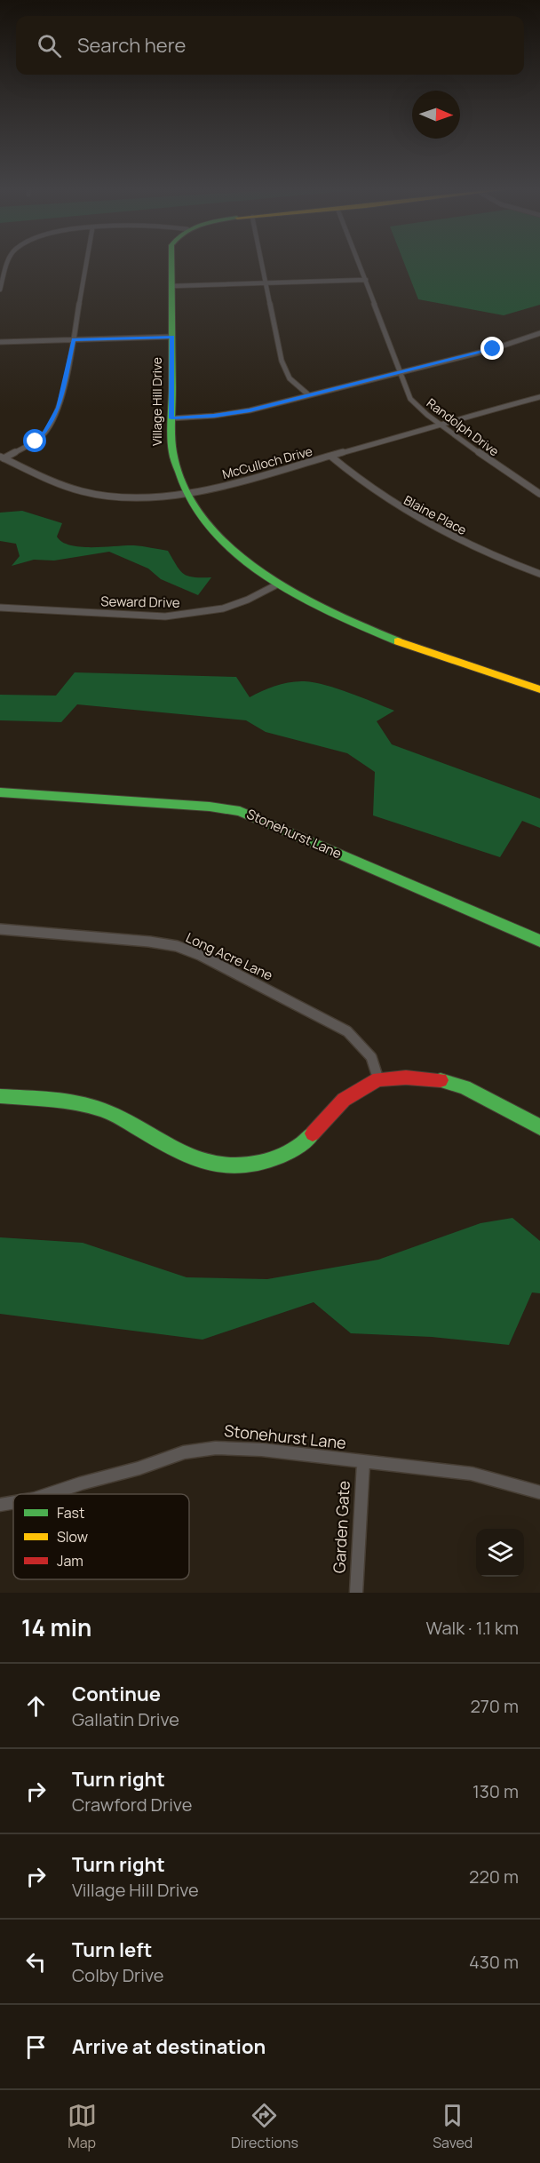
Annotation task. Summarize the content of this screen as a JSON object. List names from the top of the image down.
{
  "streets": {
    "street": [
      "Village Hill Drive",
      "Randolph Drive",
      "McCulloch Drive",
      "Blaine Place",
      "Seward Drive",
      "Stonehurst Lane",
      "Long Acre Lane",
      "Garden Gate"
    ]
  },
  "crossings": [
    ["Village Hill Drive", "McCulloch Drive"],
    ["Village Hill Drive", "Seward Drive"],
    ["Randolph Drive", "McCulloch Drive"],
    ["McCulloch Drive", "Blaine Place"],
    ["Stonehurst Lane", "Garden Gate"]
  ],
  "legend": ["Fast", "Slow", "Jam"],
  "north": "right",
  "page": {
    "search": "Search here",
    "heading": ["14 min", "Walk · 1.1 km"],
    "list": [
      ["Continue", "Gallatin Drive", "270 m"],
      ["Turn right", "Crawford Drive", "130 m"],
      ["Turn right", "Village Hill Drive", "220 m"],
      ["Turn left", "Colby Drive", "430 m"],
      "Arrive at destination"
    ],
    "nav": ["Map", "Directions", "Saved"]
  }
}
